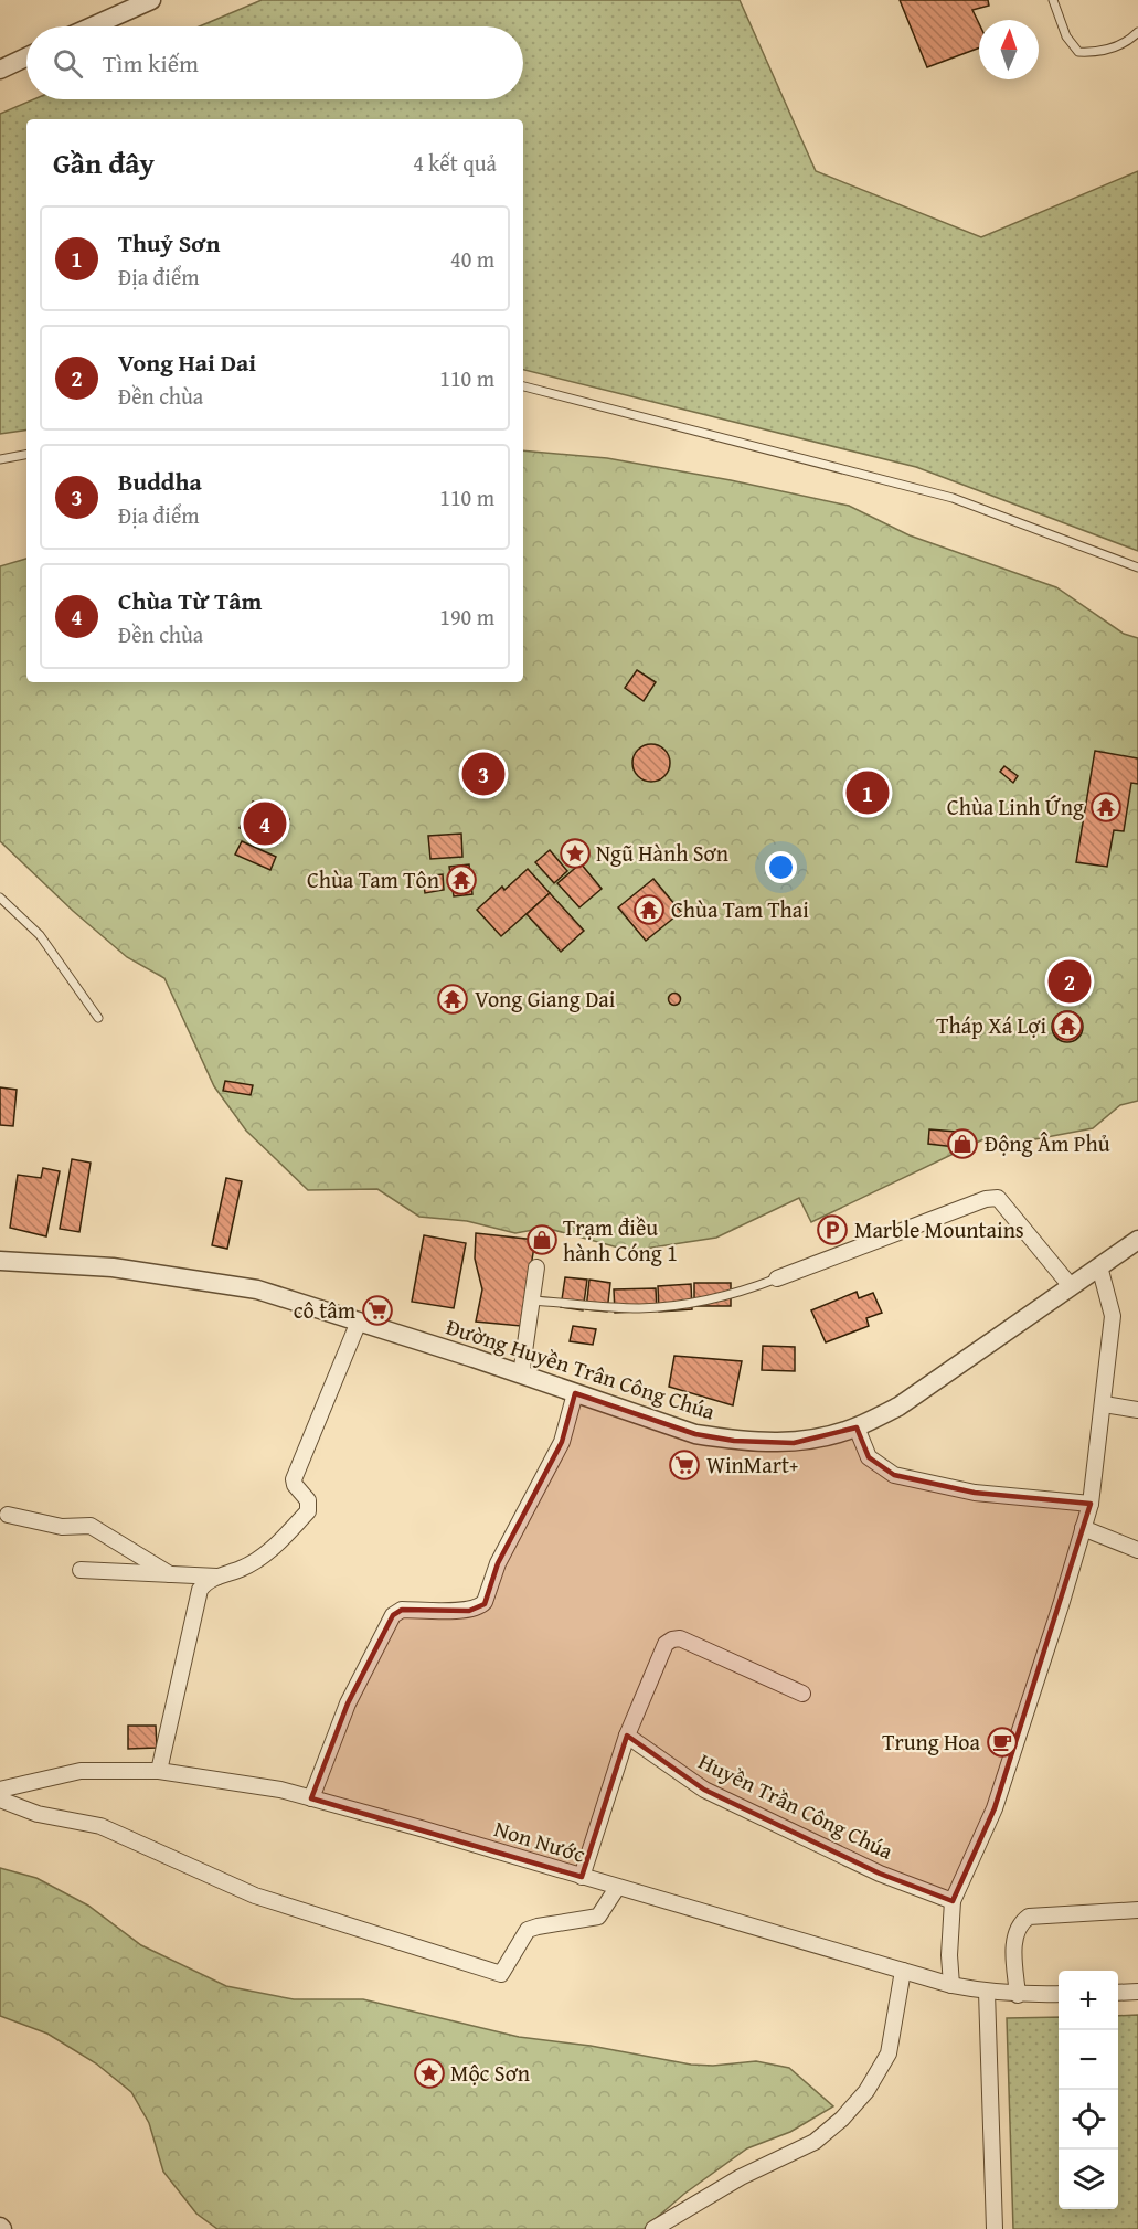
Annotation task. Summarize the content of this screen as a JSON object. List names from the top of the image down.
{
  "streets": {
    "street": ["Đường Huyền Trân Công Chúa", "Huyền Trần Công Chúa", "Non Nước"]
  },
  "places": {
    "temple": [
      "Chùa Linh Ứng",
      "Chùa Tam Tôn",
      "Chùa Tam Thai",
      "Vong Giang Dai",
      "Tháp Xá Lợi"
    ],
    "place": ["Ngũ Hành Sơn", "Mộc Sơn"],
    "shop": ["Động Âm Phủ", "Trạm điều hành Cóng 1"],
    "parking": ["Marble Mountains"],
    "supermarket": ["cô tâm", "WinMart+"],
    "cafe": ["Trung Hoa"]
  },
  "north": "top",
  "page": {
    "search": "Tìm kiếm",
    "heading": ["Gần đây", "4 kết quả"],
    "list": [
      {
        "mark": "1",
        "name": "Thuỷ Sơn",
        "note": "Địa điểm",
        "value": "40 m"
      },
      {
        "mark": "2",
        "name": "Vong Hai Dai",
        "note": "Đền chùa",
        "value": "110 m"
      },
      {
        "mark": "3",
        "name": "Buddha",
        "note": "Địa điểm",
        "value": "110 m"
      },
      {
        "mark": "4",
        "name": "Chùa Từ Tâm",
        "note": "Đền chùa",
        "value": "190 m"
      }
    ],
    "pins": [
      "3",
      "1",
      "4",
      "2"
    ],
    "map_buttons": ["+", "−"]
  }
}
